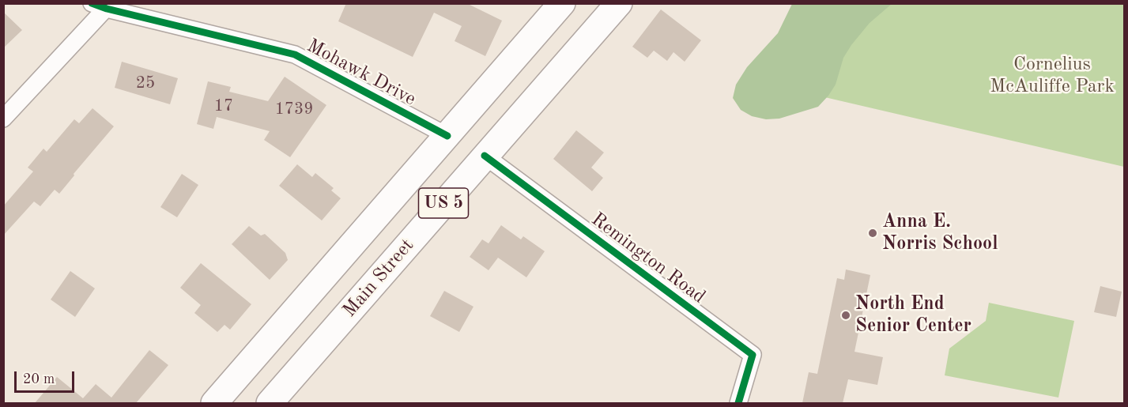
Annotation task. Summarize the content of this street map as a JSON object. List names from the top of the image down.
{
  "streets": {
    "highway": ["US 5", "Main Street"],
    "street": ["Mohawk Drive", "Remington Road"]
  },
  "crossings": [
    ["Mohawk Drive", "US 5"],
    ["Remington Road", "Main Street"]
  ],
  "parks": ["Cornelius McAuliffe Park"],
  "places": ["Anna E. Norris School", "North End Senior Center"],
  "house_numbers": ["25", "17", "1739"],
  "scale_bar": "20 m"
}
